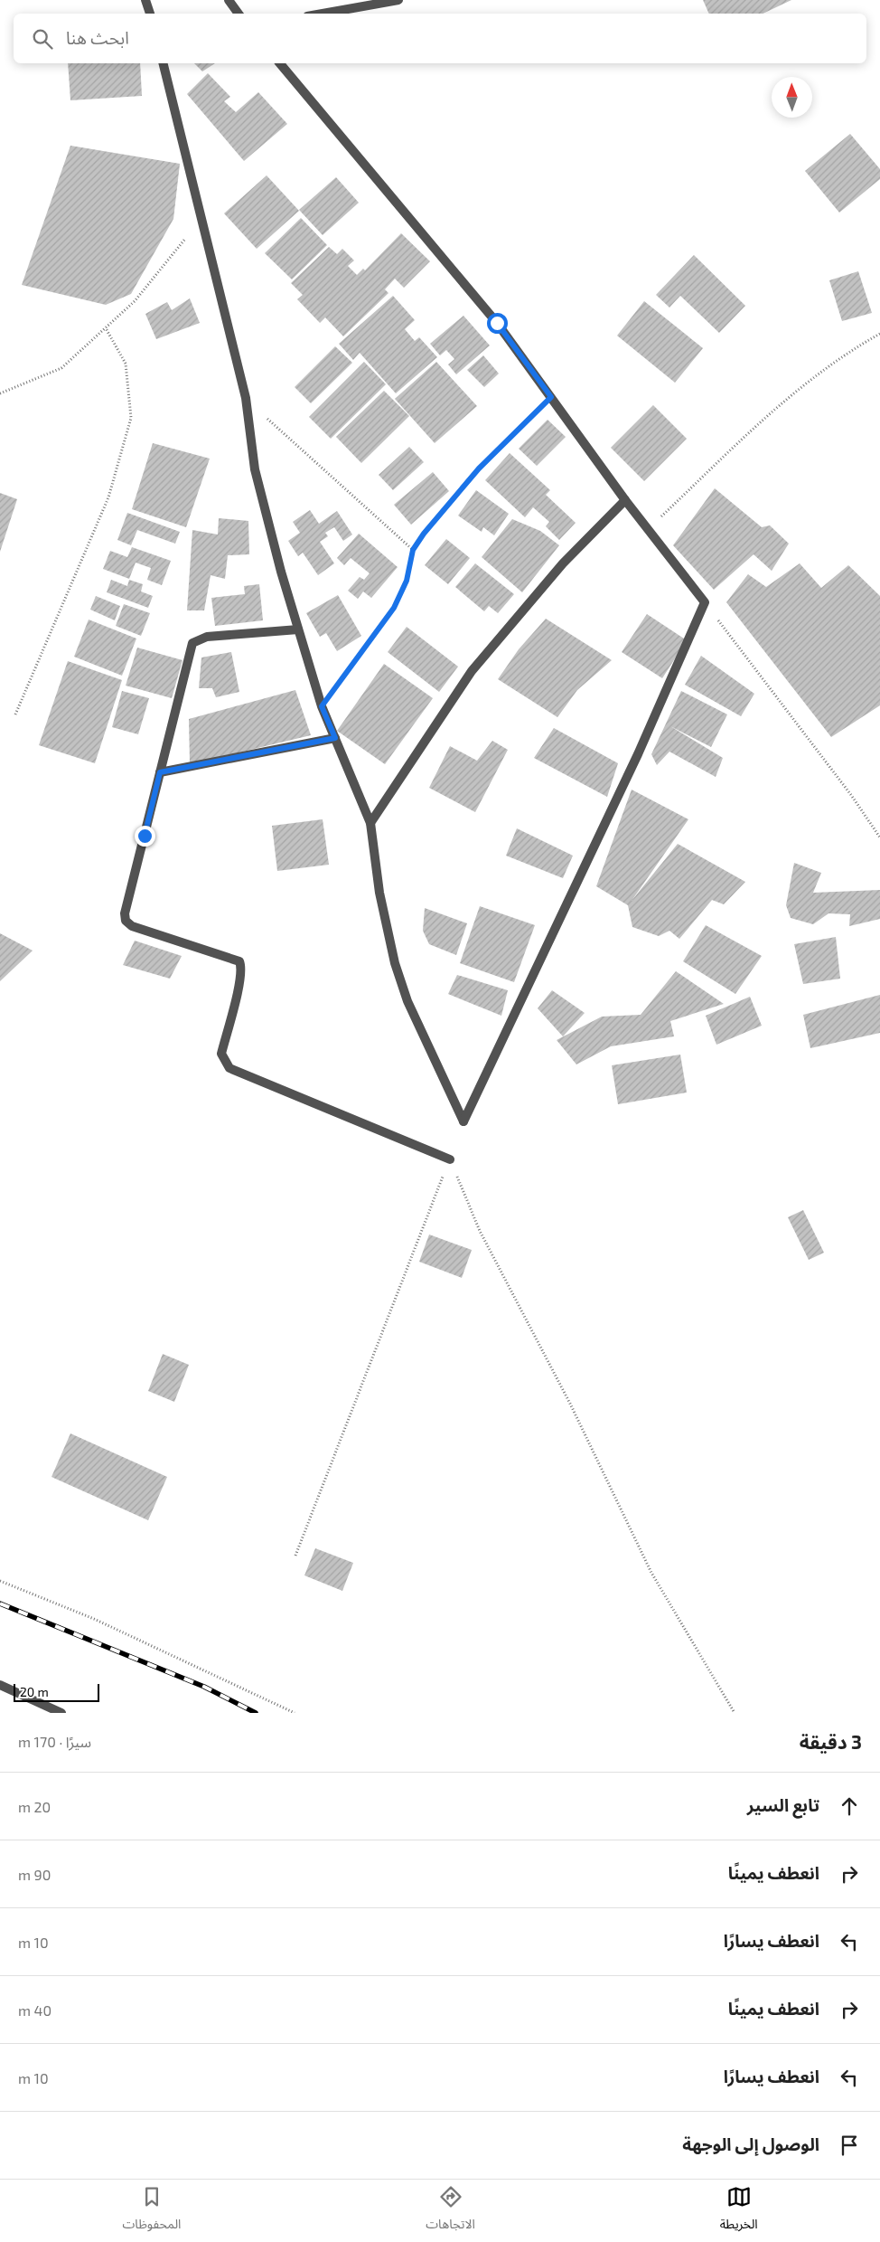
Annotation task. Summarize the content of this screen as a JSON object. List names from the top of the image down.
{
  "scale_bar": "20 m",
  "north": "top",
  "page": {
    "search": "ابحث هنا",
    "scale": "20 m",
    "heading": ["3 دقيقة", "سيرًا · 170 m"],
    "list": [
      ["تابع السير", "20 m"],
      ["انعطف يمينًا", "90 m"],
      ["انعطف يسارًا", "10 m"],
      ["انعطف يمينًا", "40 m"],
      ["انعطف يسارًا", "10 m"],
      "الوصول إلى الوجهة"
    ],
    "nav": ["الخريطة", "الاتجاهات", "المحفوظات"]
  }
}
